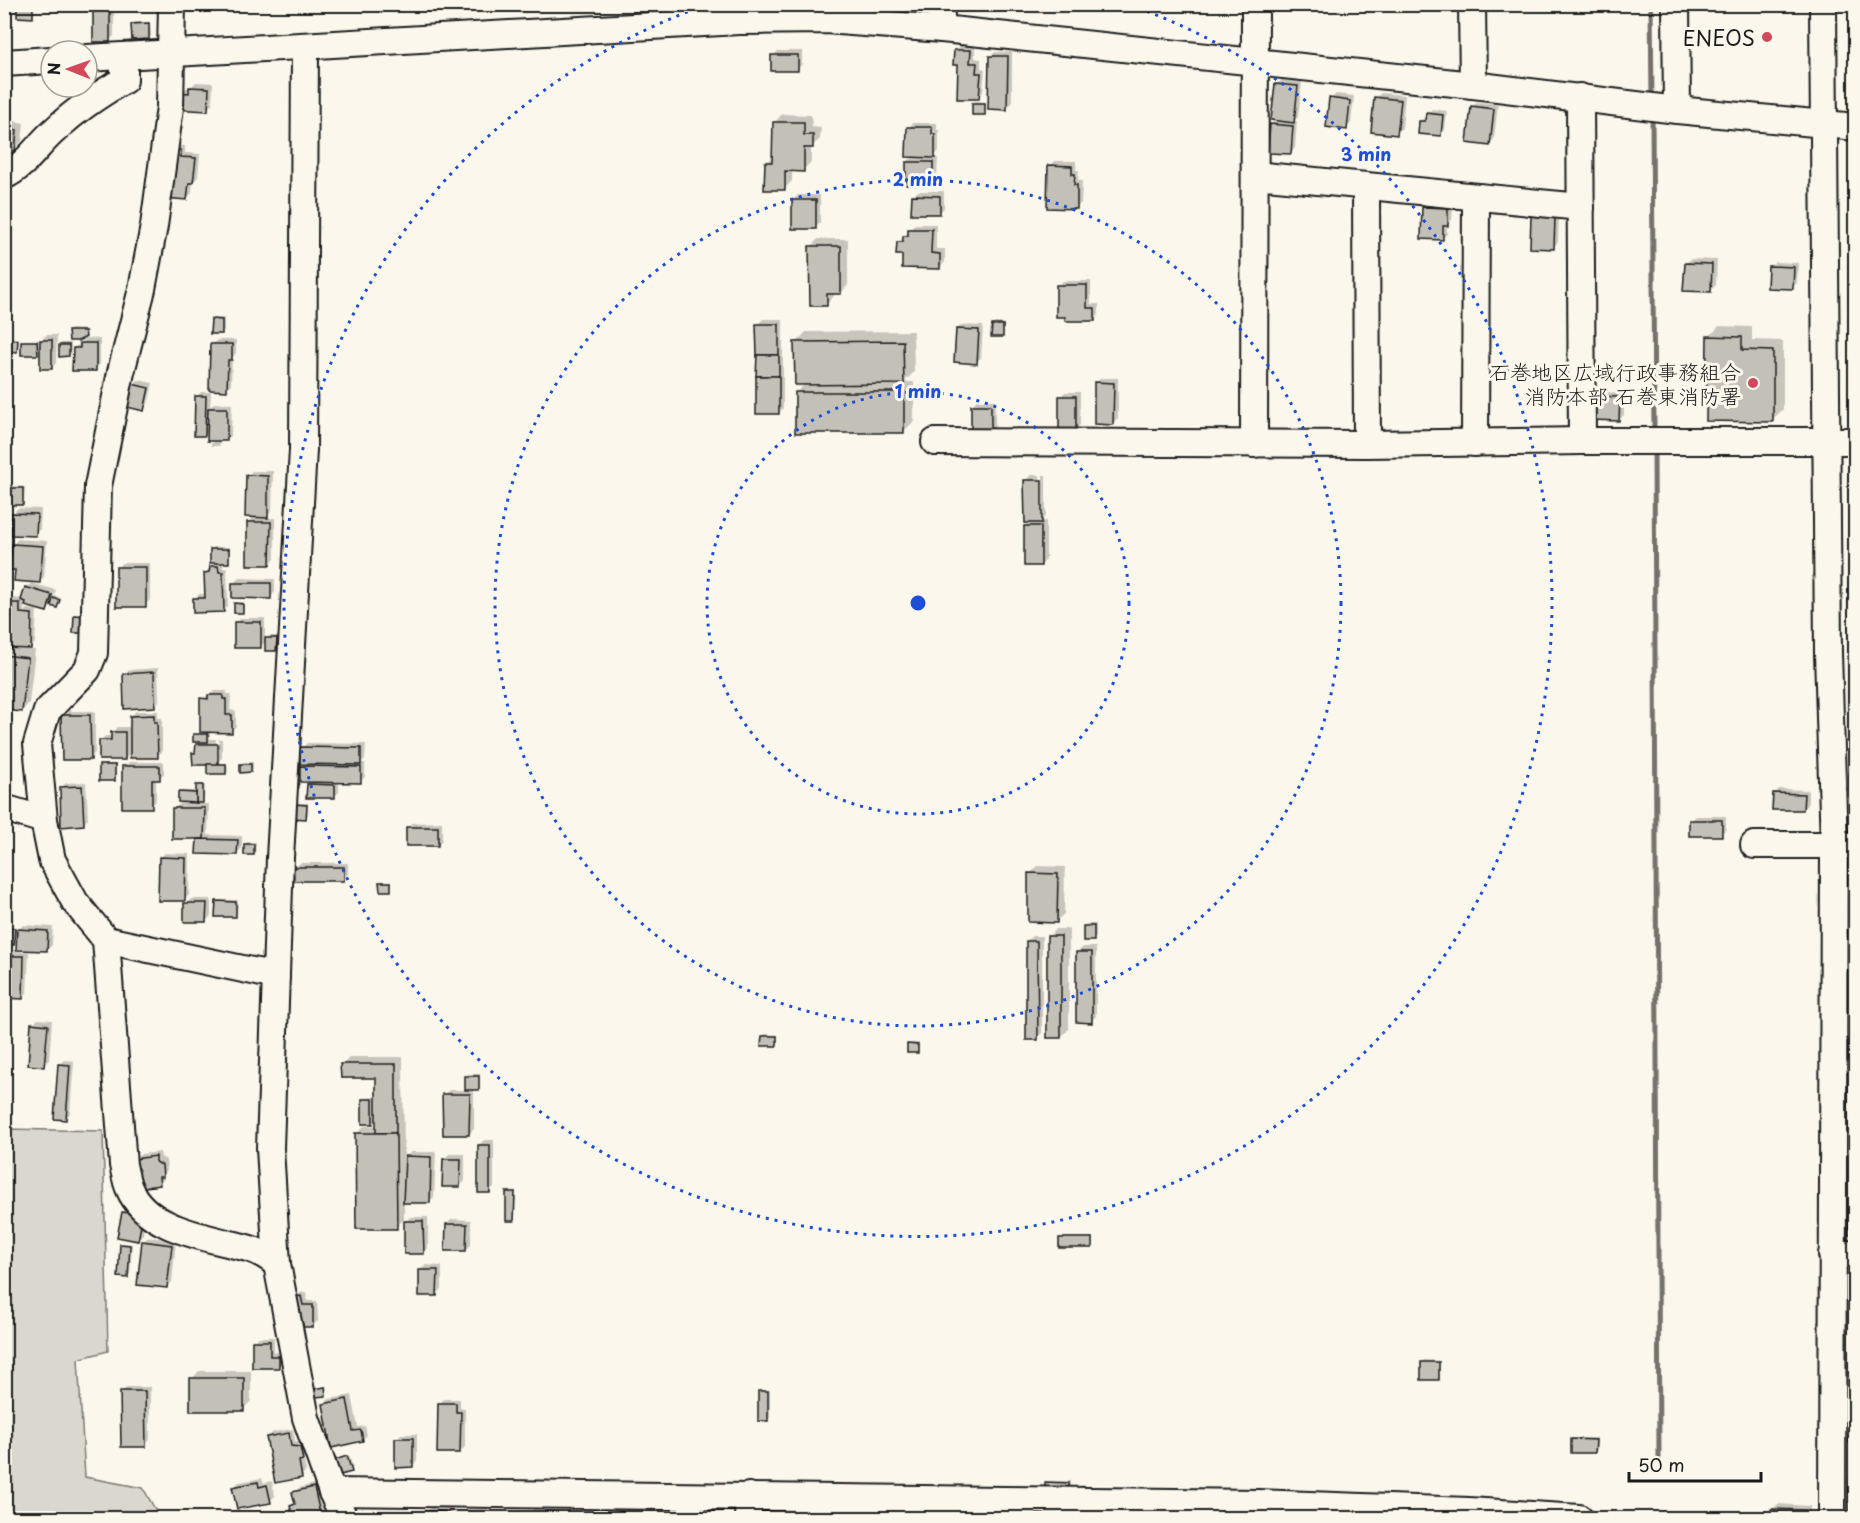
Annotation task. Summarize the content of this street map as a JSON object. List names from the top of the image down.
{
  "places": ["ENEOS", "石巻地区広域行政事務組合 消防本部 石巻東消防署"],
  "scale_bar": "50 m",
  "north": "left",
  "rings": ["3 min", "2 min", "1 min"]
}
